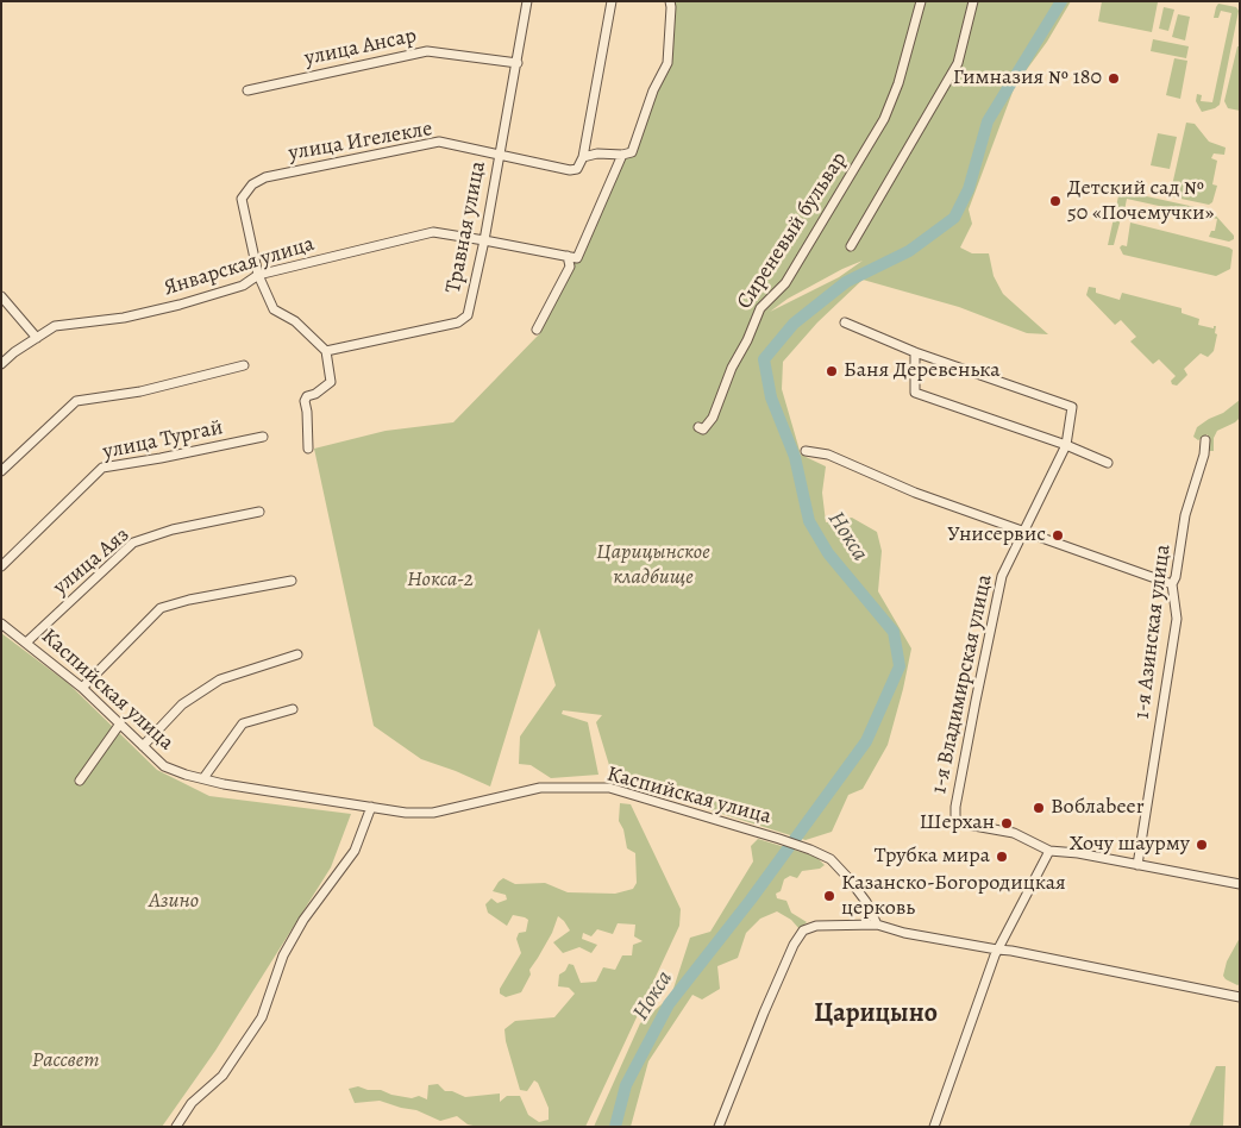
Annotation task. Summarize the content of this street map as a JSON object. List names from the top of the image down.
{
  "streets": {
    "street": [
      "улица Ансар",
      "улица Игелекле",
      "Травная улица",
      "Сиреневый бульвар",
      "Январская улица",
      "улица Тургай",
      "улица Аяз",
      "1-я Азинская улица",
      "1-я Владимирская улица",
      "Каспийская улица"
    ]
  },
  "crossings": [
    ["улица Ансар", "Травная улица"],
    ["улица Игелекле", "Травная улица"],
    ["улица Игелекле", "Январская улица"],
    ["Травная улица", "Январская улица"],
    ["улица Аяз", "Каспийская улица"]
  ],
  "districts": ["Царицыно"],
  "water": ["Нокса"],
  "parks": [
    "Царицынское кладбище",
    "Нокса-2",
    "Азино",
    "Рассвет"
  ],
  "places": [
    "Гимназия № 180",
    "Детский сад № 50 «Почемучки»",
    "Баня Деревенька",
    "Унисервис",
    "Воблаbeer",
    "Шерхан",
    "Хочу шаурму",
    "Трубка мира",
    "Казанско-Богородицкая церковь"
  ]
}
